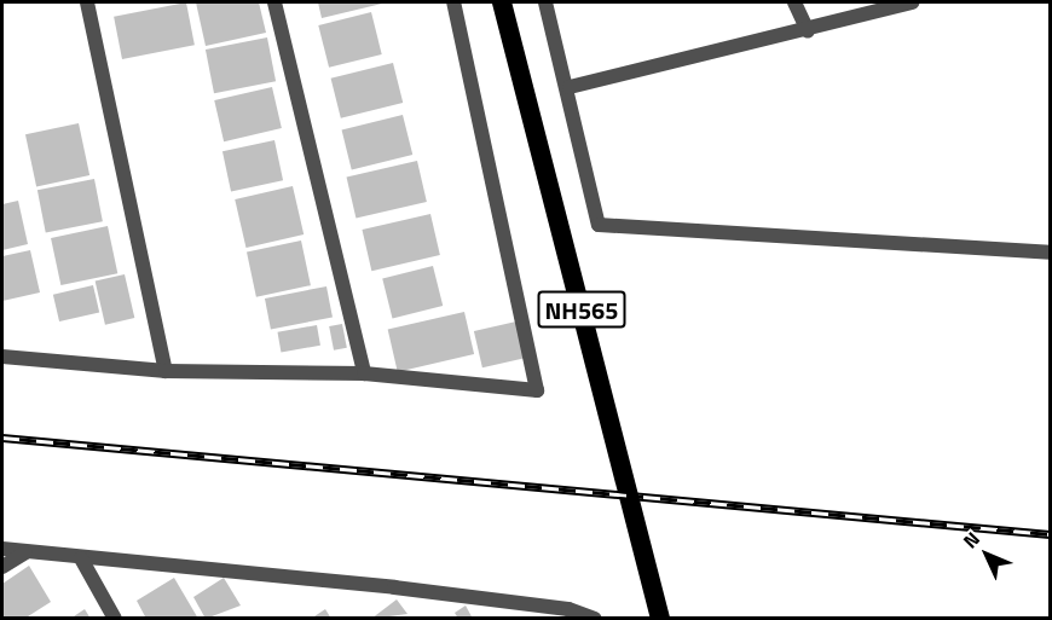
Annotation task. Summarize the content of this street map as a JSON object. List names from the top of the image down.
{
  "streets": {
    "highway": ["NH565"]
  },
  "north": "top left"
}
